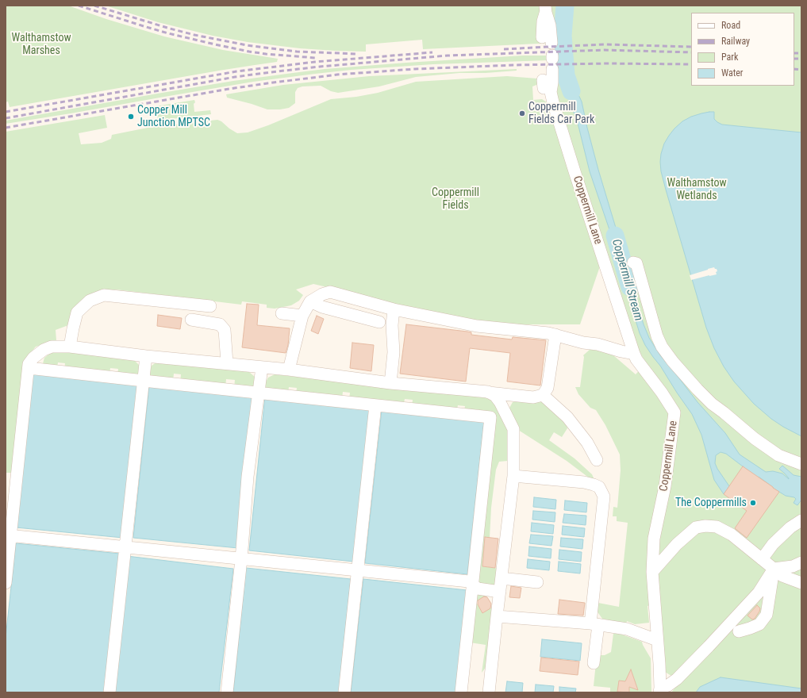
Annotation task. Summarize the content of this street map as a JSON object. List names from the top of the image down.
{
  "streets": {
    "street": ["Coppermill Lane"]
  },
  "water": ["Coppermill Stream"],
  "parks": ["Walthamstow Marshes", "Walthamstow Wetlands", "Coppermill Fields"],
  "places": ["Coppermill Fields Car Park", "Copper Mill Junction MPTSC", "The Coppermills"],
  "legend": [
    "Road",
    "Railway",
    "Park",
    "Water"
  ]
}
